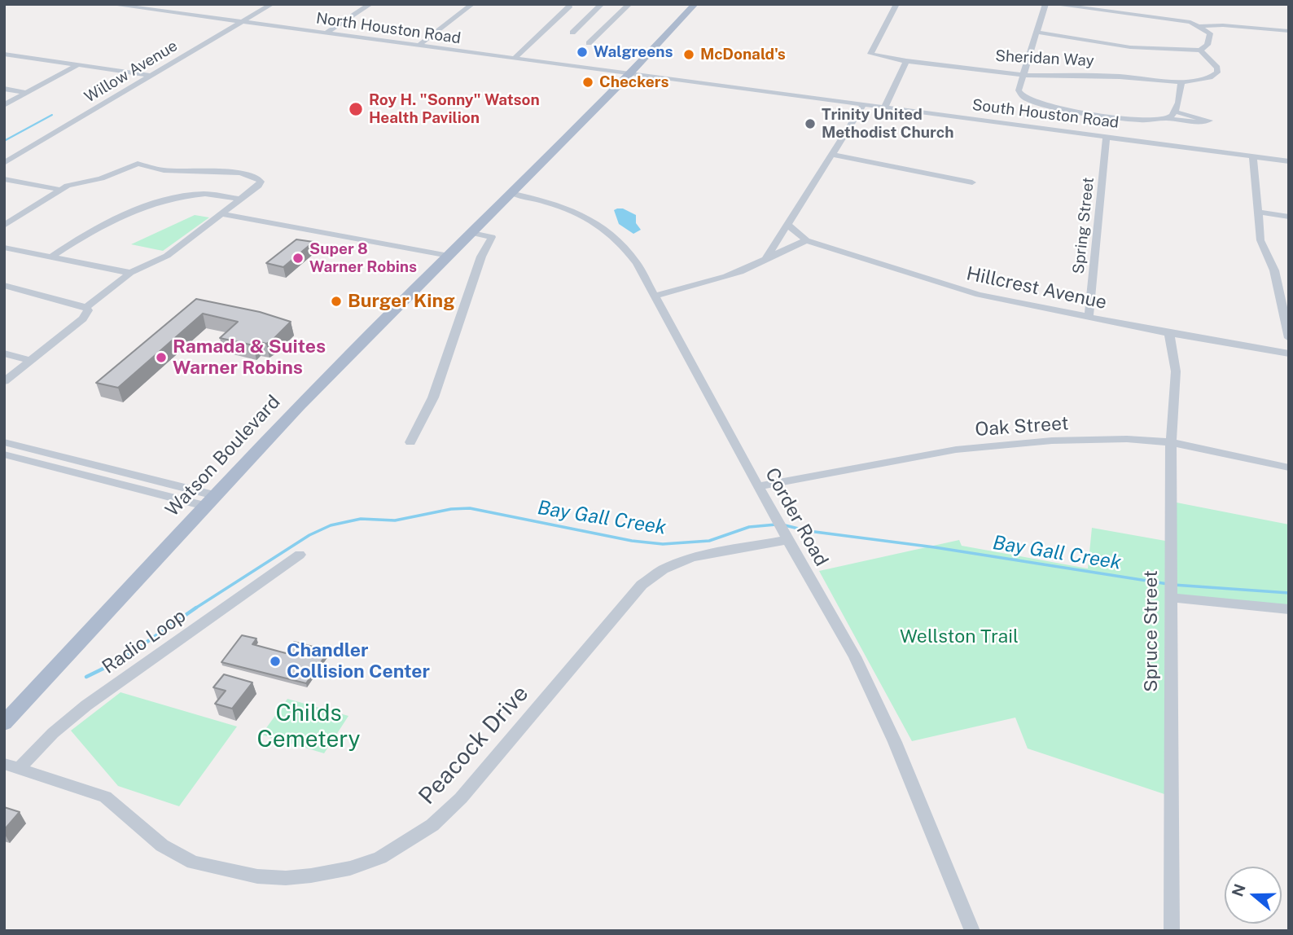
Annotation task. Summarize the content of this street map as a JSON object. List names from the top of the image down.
{
  "streets": {
    "main road": ["Watson Boulevard"],
    "street": [
      "North Houston Road",
      "Sheridan Way",
      "Willow Avenue",
      "South Houston Road",
      "Spring Street",
      "Hillcrest Avenue",
      "Oak Street",
      "Corder Road",
      "Spruce Street",
      "Radio Loop",
      "Peacock Drive"
    ]
  },
  "crossings": [
    ["North Houston Road", "Willow Avenue"],
    ["North Houston Road", "South Houston Road"],
    ["North Houston Road", "Watson Boulevard"],
    ["South Houston Road", "Spring Street"],
    ["South Houston Road", "Watson Boulevard"],
    ["Spring Street", "Hillcrest Avenue"],
    ["Hillcrest Avenue", "Spruce Street"],
    ["Oak Street", "Corder Road"],
    ["Oak Street", "Spruce Street"],
    ["Watson Boulevard", "Corder Road"],
    ["Corder Road", "Peacock Drive"],
    ["Radio Loop", "Peacock Drive"]
  ],
  "water": ["Bay Gall Creek"],
  "parks": ["Wellston Trail", "Childs Cemetery"],
  "places": [
    "Walgreens",
    "McDonald's",
    "Checkers",
    "Roy H. \"Sonny\" Watson Health Pavilion",
    "Trinity United Methodist Church",
    "Super 8 Warner Robins",
    "Burger King",
    "Ramada & Suites Warner Robins",
    "Chandler Collision Center"
  ],
  "north": "left"
}
